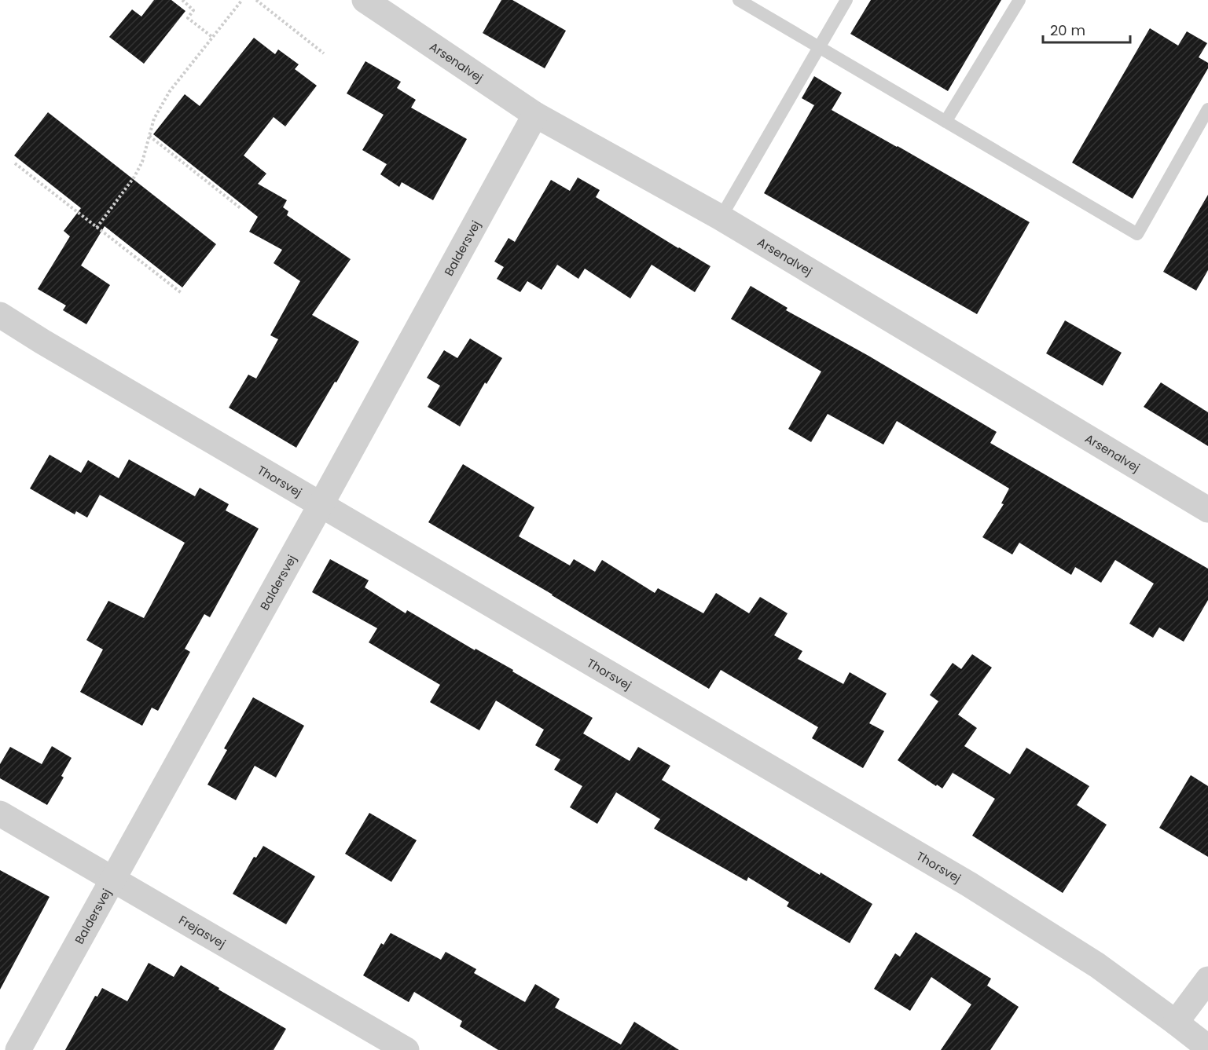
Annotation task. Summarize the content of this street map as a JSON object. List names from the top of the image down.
{
  "streets": {
    "street": [
      "Arsenalvej",
      "Baldersvej",
      "Thorsvej",
      "Frejasvej"
    ]
  },
  "crossings": [
    ["Arsenalvej", "Baldersvej"],
    ["Baldersvej", "Thorsvej"],
    ["Baldersvej", "Frejasvej"]
  ],
  "scale_bar": "20 m"
}
